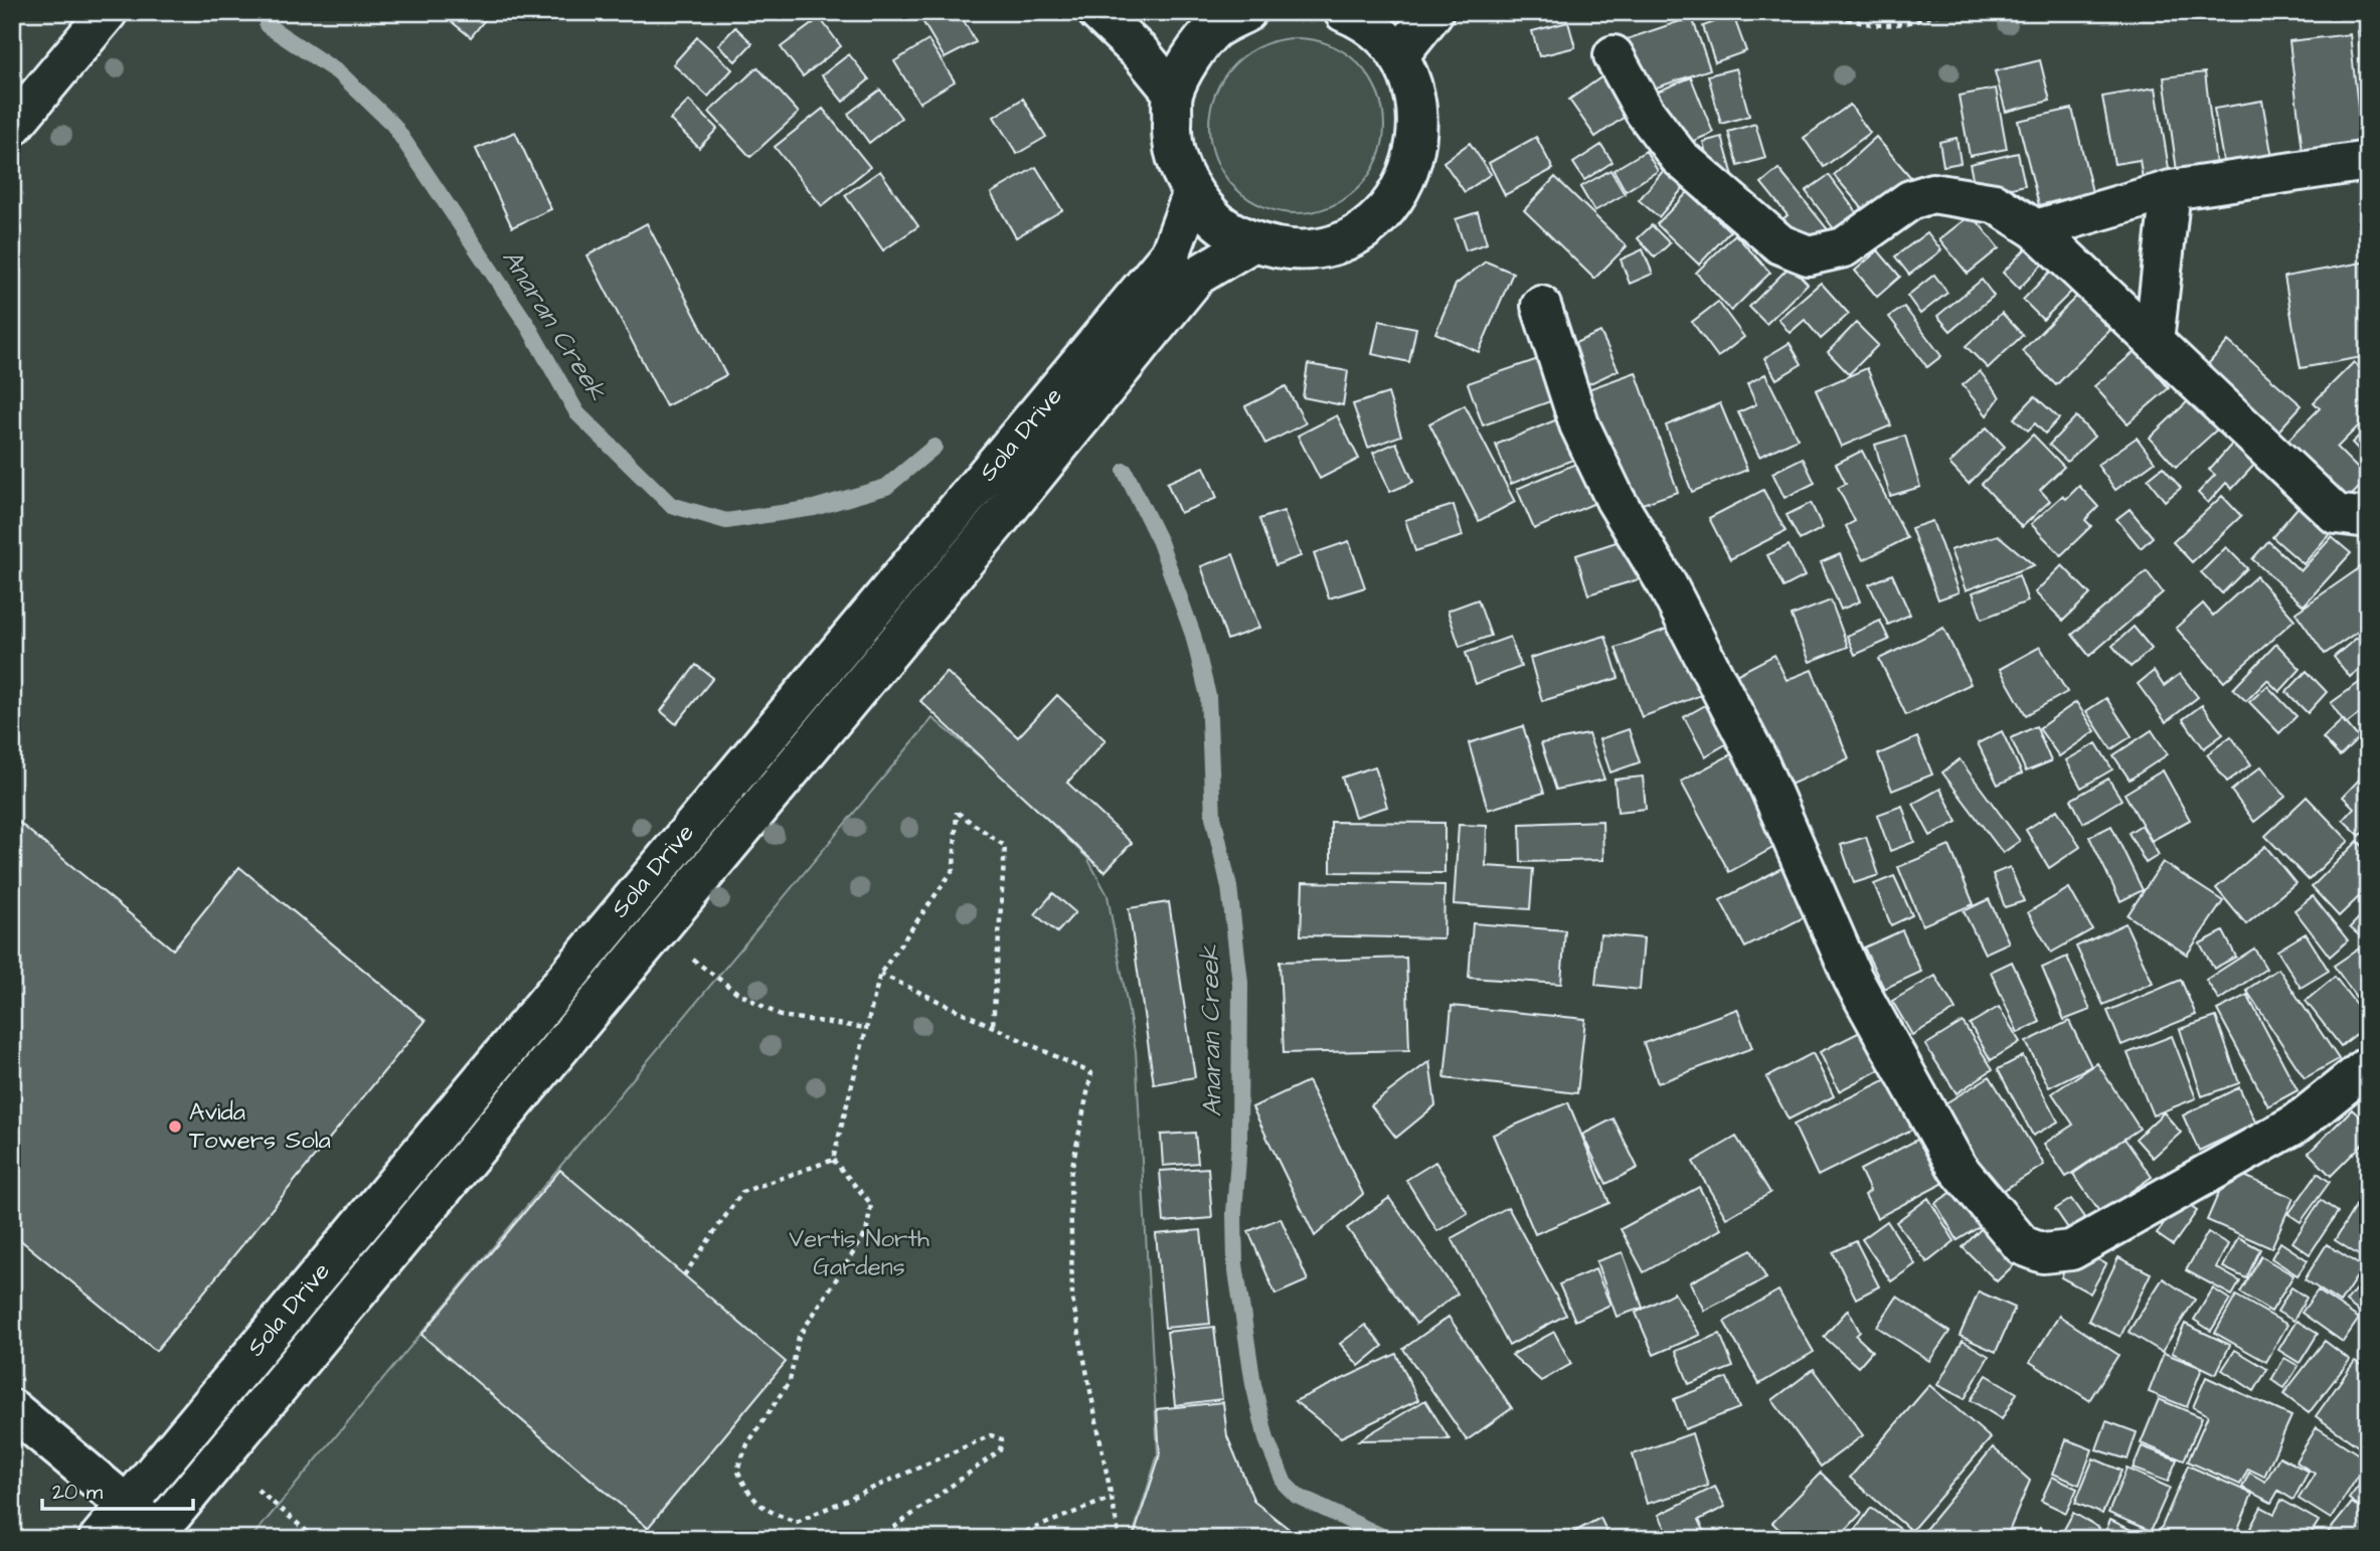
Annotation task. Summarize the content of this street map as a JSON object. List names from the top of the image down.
{
  "streets": {
    "street": ["Sola Drive"]
  },
  "water": ["Anaran Creek"],
  "parks": ["Vertis North Gardens"],
  "places": ["Avida Towers Sola"],
  "scale_bar": "20 m"
}
